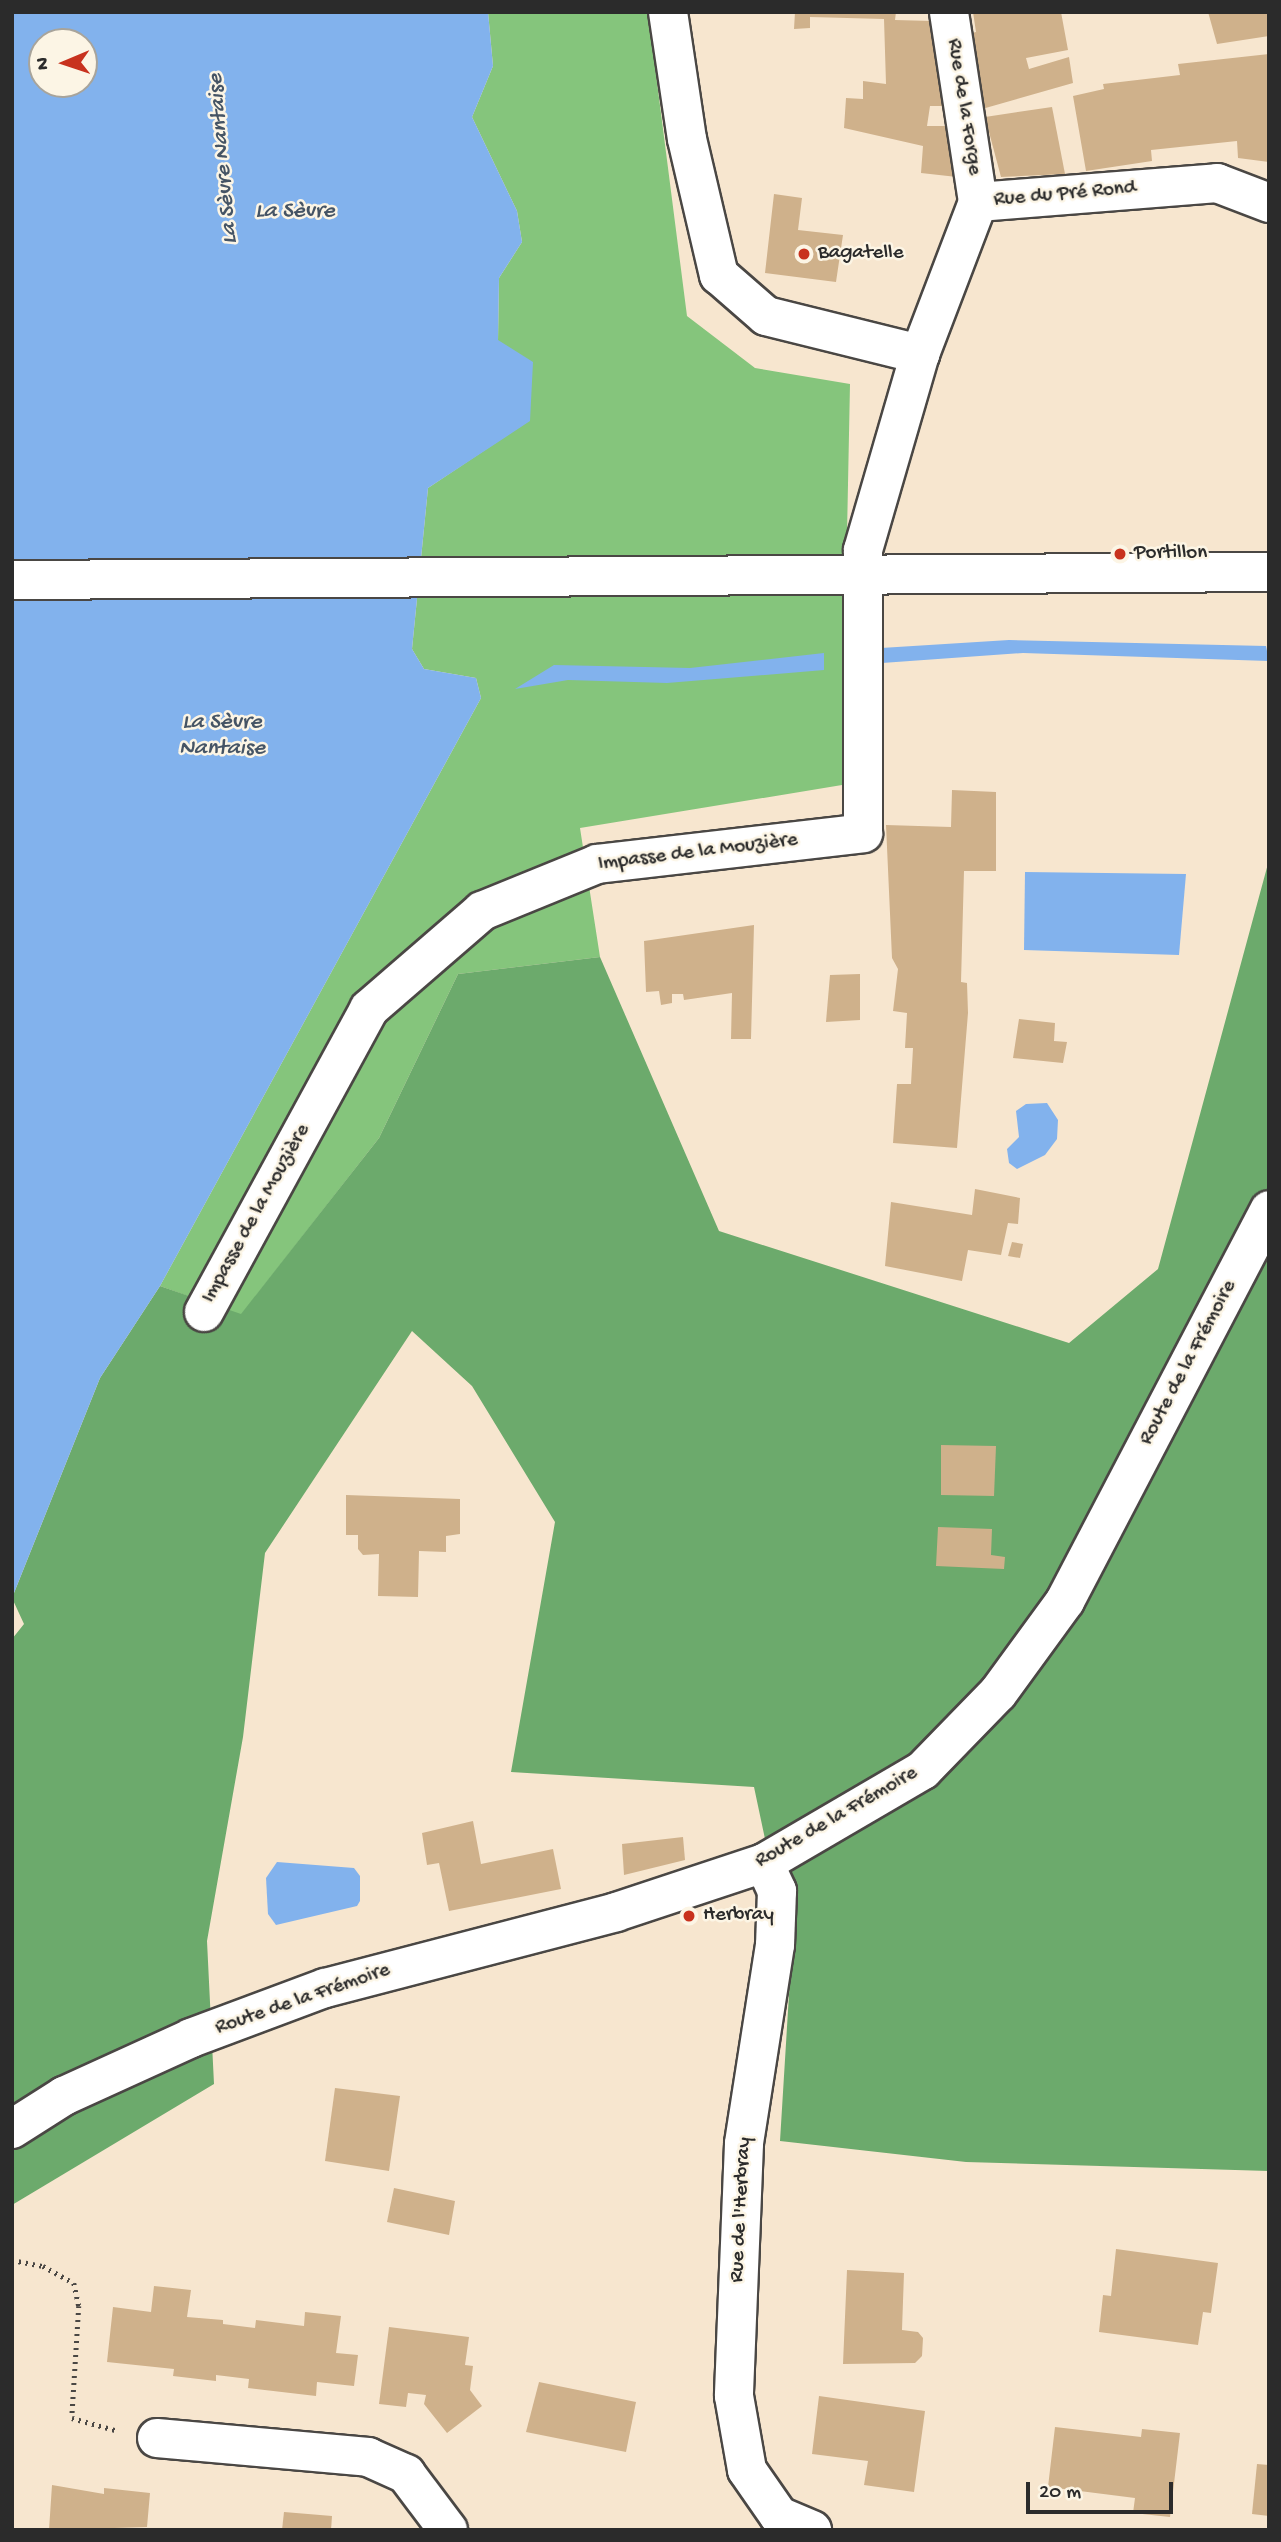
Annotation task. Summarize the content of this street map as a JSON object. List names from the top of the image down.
{
  "streets": {
    "street": [
      "Rue de la Forge",
      "Rue du Pré Rond",
      "Impasse de la Mouzière",
      "Route de la Frémoire",
      "Rue de l'Herbray"
    ]
  },
  "crossings": [
    ["Rue de la Forge", "Rue du Pré Rond"],
    ["Rue du Pré Rond", "Impasse de la Mouzière"],
    ["Route de la Frémoire", "Rue de l'Herbray"]
  ],
  "water": ["La Sèvre Nantaise", "La Sèvre"],
  "places": ["Bagatelle", "Portillon", "Herbray"],
  "scale_bar": "20 m",
  "north": "left"
}
